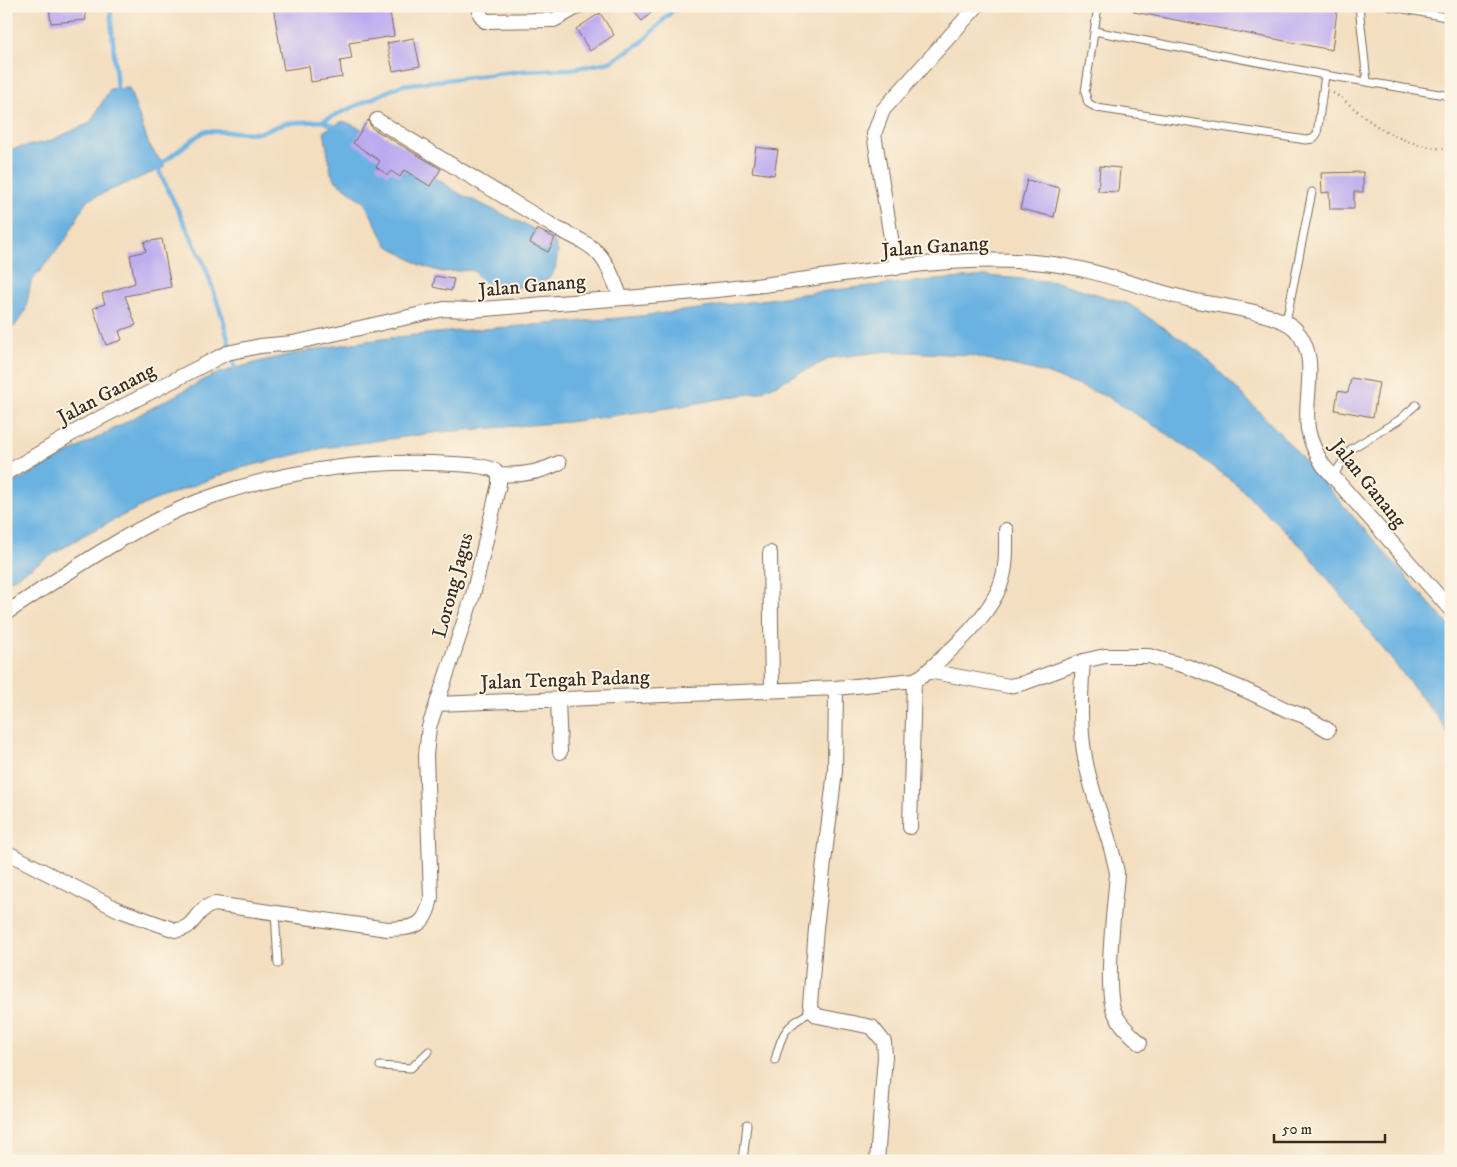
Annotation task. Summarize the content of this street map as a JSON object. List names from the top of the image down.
{
  "streets": {
    "street": ["Jalan Ganang", "Lorong Jagus", "Jalan Tengah Padang"]
  },
  "crossings": [
    ["Lorong Jagus", "Jalan Tengah Padang"]
  ],
  "scale_bar": "50 m"
}
